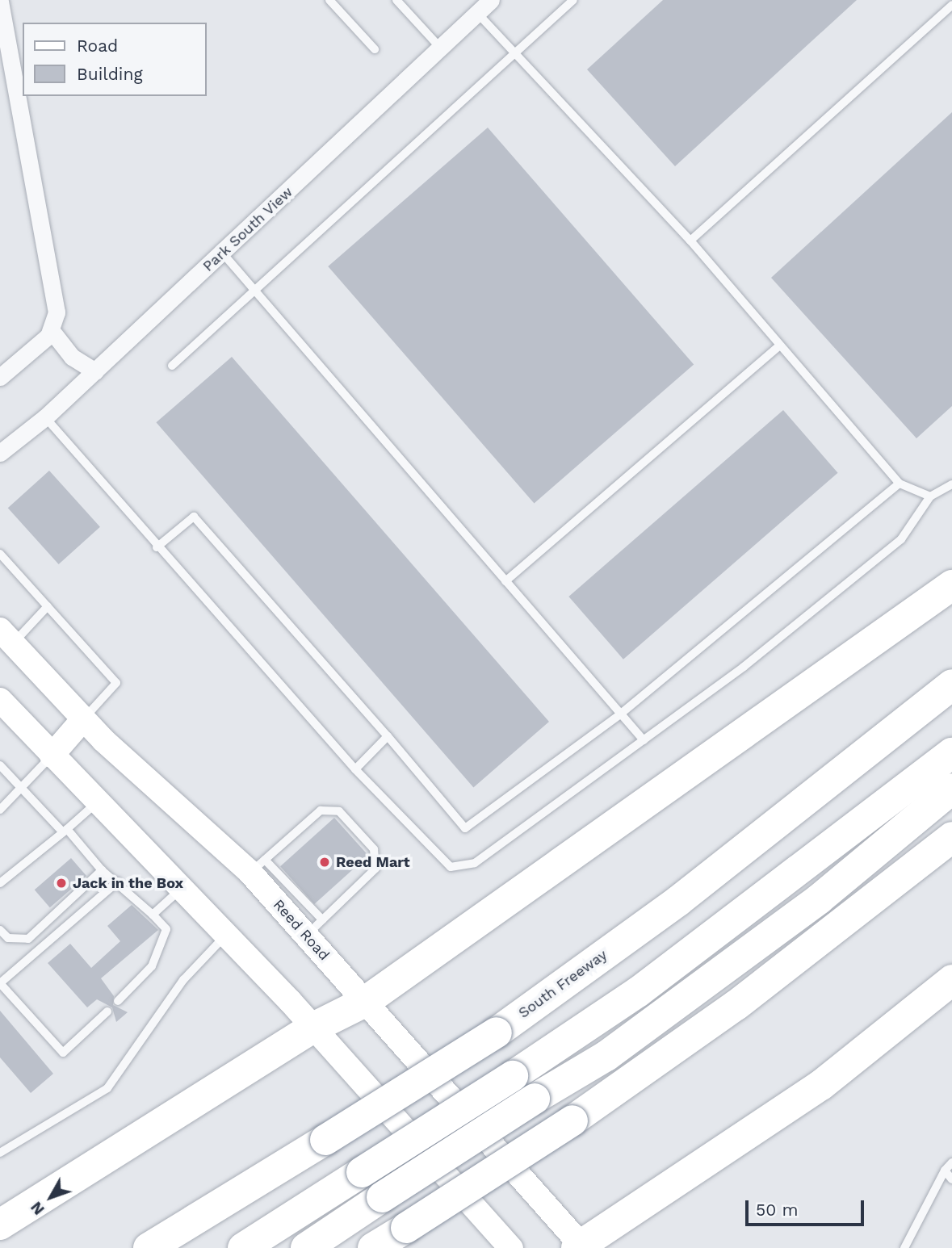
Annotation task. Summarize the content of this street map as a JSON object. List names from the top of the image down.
{
  "streets": {
    "highway": ["South Freeway"],
    "street": ["Park South View", "Reed Road"]
  },
  "places": ["Reed Mart", "Jack in the Box"],
  "legend": ["Road", "Building"],
  "scale_bar": "50 m",
  "north": "bottom left"
}
